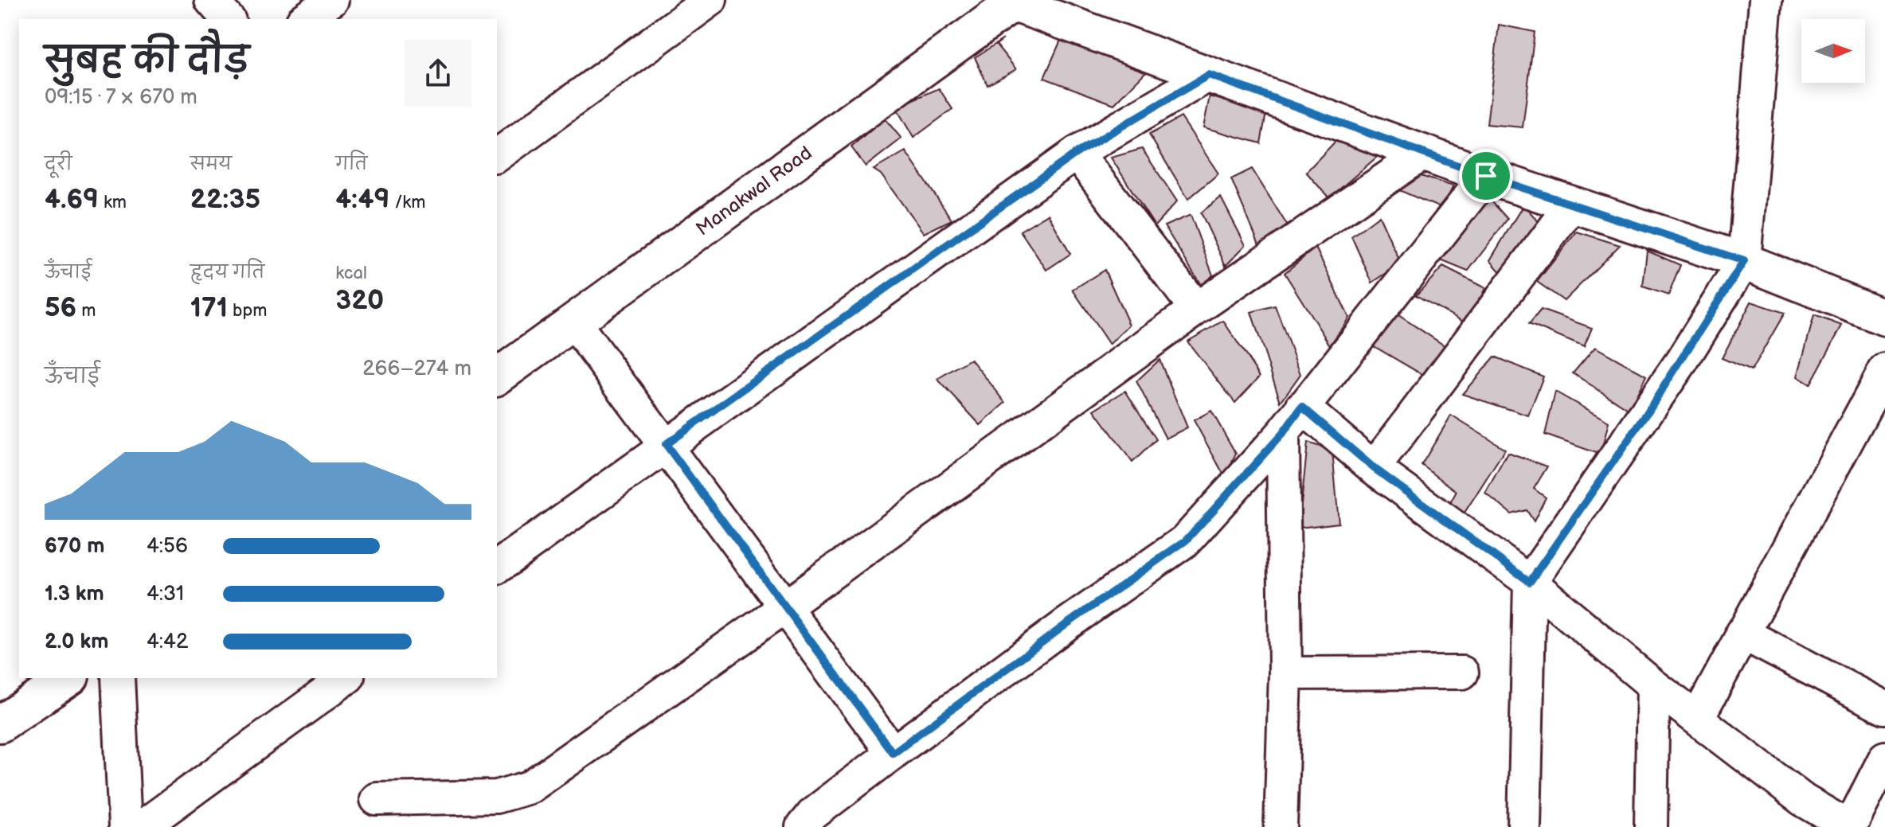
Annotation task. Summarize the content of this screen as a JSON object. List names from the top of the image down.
{
  "streets": {
    "street": ["Manakwal Road"]
  },
  "north": "right",
  "page": {
    "heading": ["सुबह की दौड़", "09:15 · 7 × 670 m"],
    "stats": [
      ["दूरी", "4.69 km"],
      ["समय", "22:35"],
      ["गति", "4:49 /km"],
      ["ऊँचाई", "56 m"],
      ["हृदय गति", "171 bpm"],
      ["kcal", "320"]
    ],
    "chart": ["ऊँचाई", "266–274 m"],
    "list": [
      {
        "name": "670 m",
        "note": "4:56"
      },
      {
        "name": "1.3 km",
        "note": "4:31"
      },
      {
        "name": "2.0 km",
        "note": "4:42"
      }
    ]
  }
}
